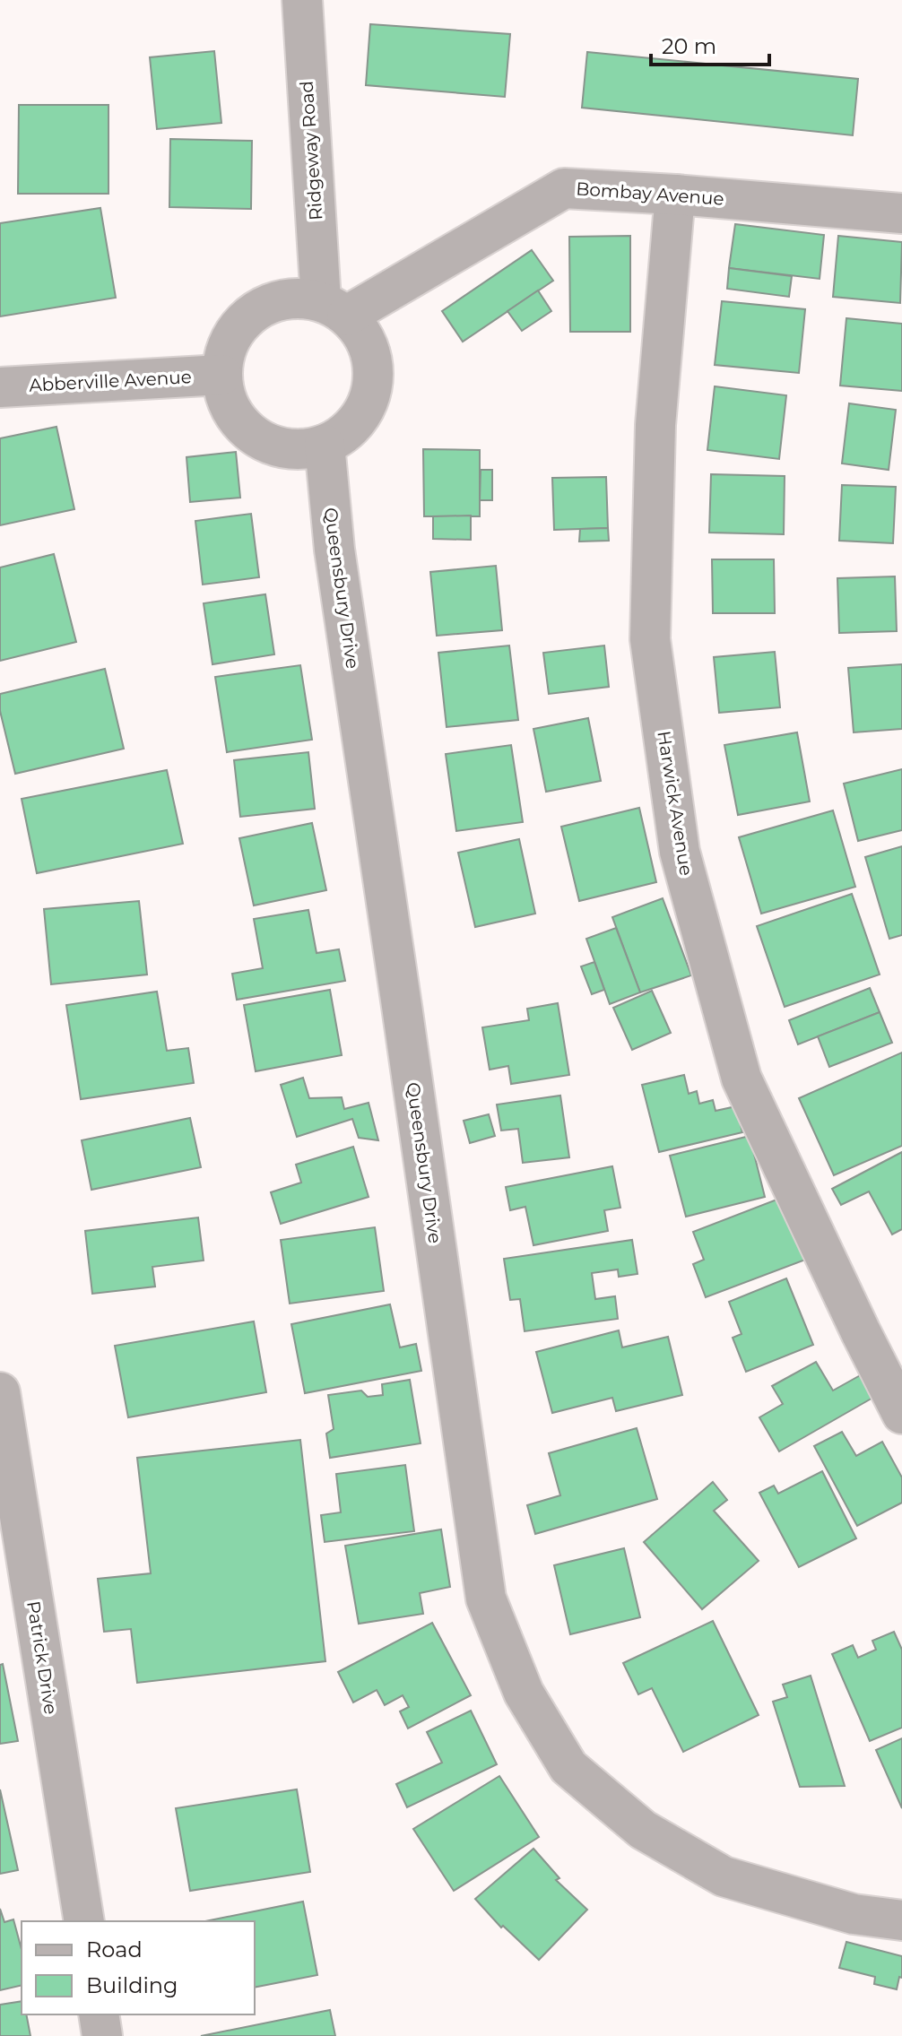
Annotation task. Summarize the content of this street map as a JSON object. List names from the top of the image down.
{
  "streets": {
    "street": [
      "Ridgeway Road",
      "Bombay Avenue",
      "Abberville Avenue",
      "Queensbury Drive",
      "Harwick Avenue",
      "Patrick Drive"
    ]
  },
  "crossings": [
    ["Ridgeway Road", "Bombay Avenue"],
    ["Ridgeway Road", "Abberville Avenue"],
    ["Ridgeway Road", "Queensbury Drive"],
    ["Bombay Avenue", "Abberville Avenue"],
    ["Bombay Avenue", "Queensbury Drive"],
    ["Bombay Avenue", "Harwick Avenue"],
    ["Abberville Avenue", "Queensbury Drive"]
  ],
  "legend": ["Road", "Building"],
  "scale_bar": "20 m"
}
